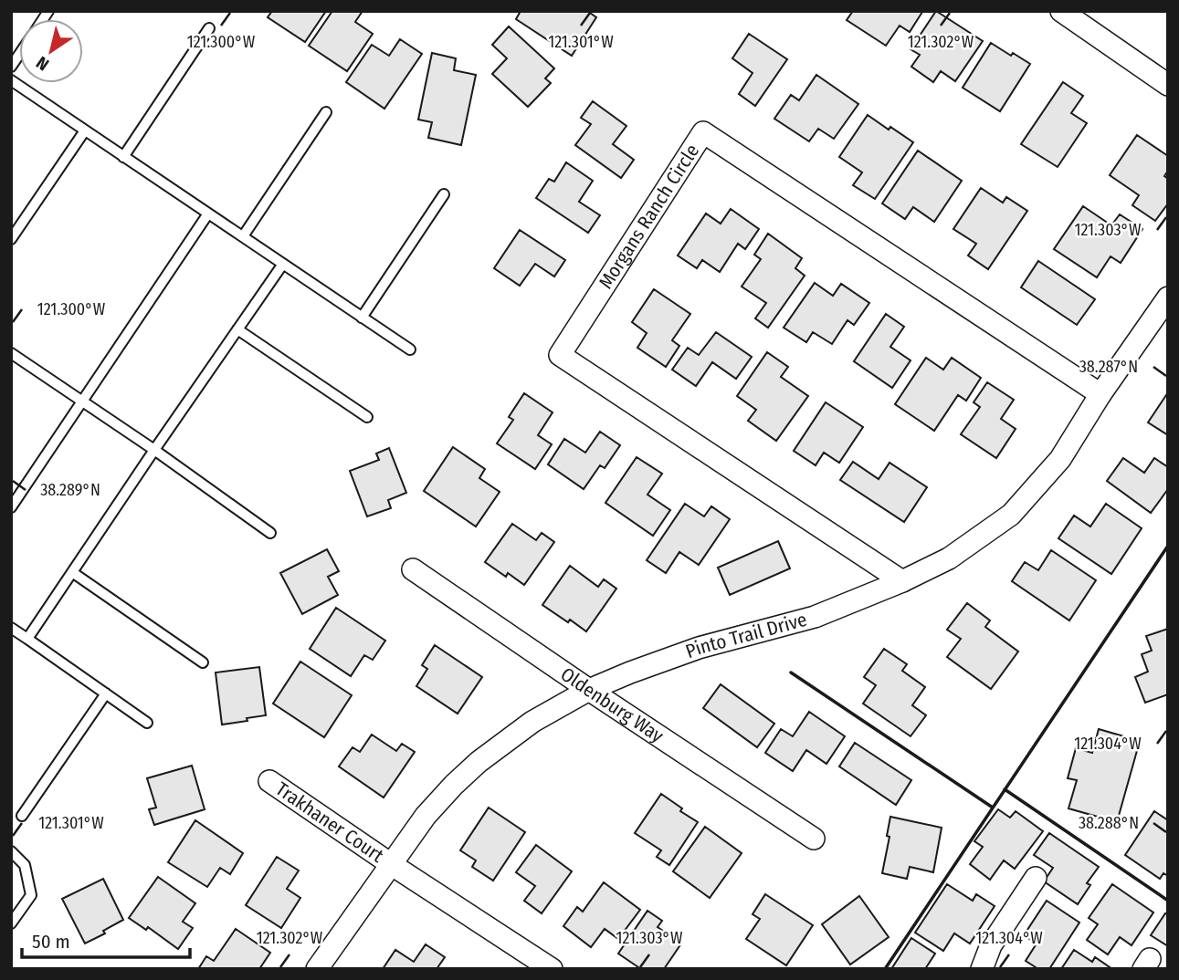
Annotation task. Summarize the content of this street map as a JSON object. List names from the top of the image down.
{
  "streets": {
    "street": [
      "Morgans Ranch Circle",
      "Pinto Trail Drive",
      "Oldenburg Way",
      "Trakhaner Court"
    ]
  },
  "crossings": [
    ["Morgans Ranch Circle", "Pinto Trail Drive"],
    ["Pinto Trail Drive", "Oldenburg Way"],
    ["Pinto Trail Drive", "Trakhaner Court"]
  ],
  "scale_bar": "50 m",
  "north": "bottom left",
  "coordinates": [
    "121.300°W",
    "121.301°W",
    "121.302°W",
    "121.303°W",
    "38.287°N",
    "38.289°N",
    "121.304°W",
    "38.288°N"
  ]
}
